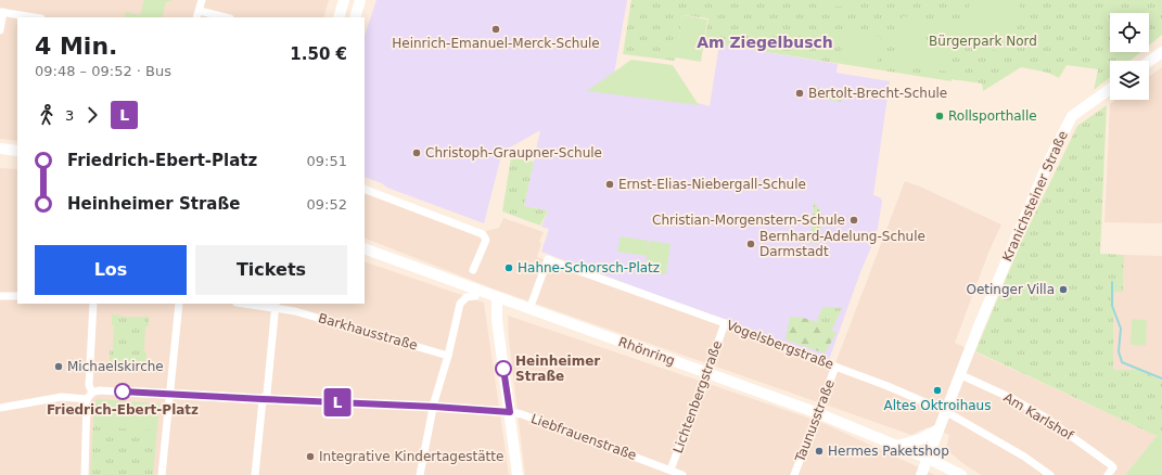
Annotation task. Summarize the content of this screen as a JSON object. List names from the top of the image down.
{
  "streets": {
    "main road": ["Kranichsteiner Straße", "Rhönring"],
    "street": [
      "Barkhausstraße",
      "Vogelsbergstraße",
      "Lichtenbergstraße",
      "Am Karlshof",
      "Taunusstraße",
      "Liebfrauenstraße"
    ]
  },
  "crossings": [
    ["Kranichsteiner Straße", "Vogelsbergstraße"],
    ["Kranichsteiner Straße", "Rhönring"],
    ["Kranichsteiner Straße", "Am Karlshof"],
    ["Vogelsbergstraße", "Rhönring"],
    ["Vogelsbergstraße", "Lichtenbergstraße"],
    ["Vogelsbergstraße", "Taunusstraße"],
    ["Rhönring", "Lichtenbergstraße"],
    ["Rhönring", "Taunusstraße"],
    ["Lichtenbergstraße", "Liebfrauenstraße"]
  ],
  "districts": ["Am Ziegelbusch"],
  "parks": ["Bürgerpark Nord"],
  "places": [
    "Heinrich-Emanuel-Merck-Schule",
    "Bertolt-Brecht-Schule",
    "Rollsporthalle",
    "Christoph-Graupner-Schule",
    "Ernst-Elias-Niebergall-Schule",
    "Christian-Morgenstern-Schule",
    "Bernhard-Adelung-Schule Darmstadt",
    "Hahne-Schorsch-Platz",
    "Oetinger Villa",
    "Michaelskirche",
    "Heinheimer Straße",
    "Altes Oktroihaus",
    "Friedrich-Ebert-Platz",
    "Hermes Paketshop",
    "Integrative Kindertagestätte"
  ],
  "lines": ["bus line L"],
  "page": {
    "on_map": "L",
    "heading": ["4 Min.", "09:48 – 09:52 · Bus", "1.50 €"],
    "legs": ["3", "L"],
    "list": [
      {
        "name": "Friedrich-Ebert-Platz",
        "value": "09:51"
      },
      {
        "name": "Heinheimer Straße",
        "value": "09:52"
      }
    ],
    "buttons": ["Los", "Tickets"]
  }
}
